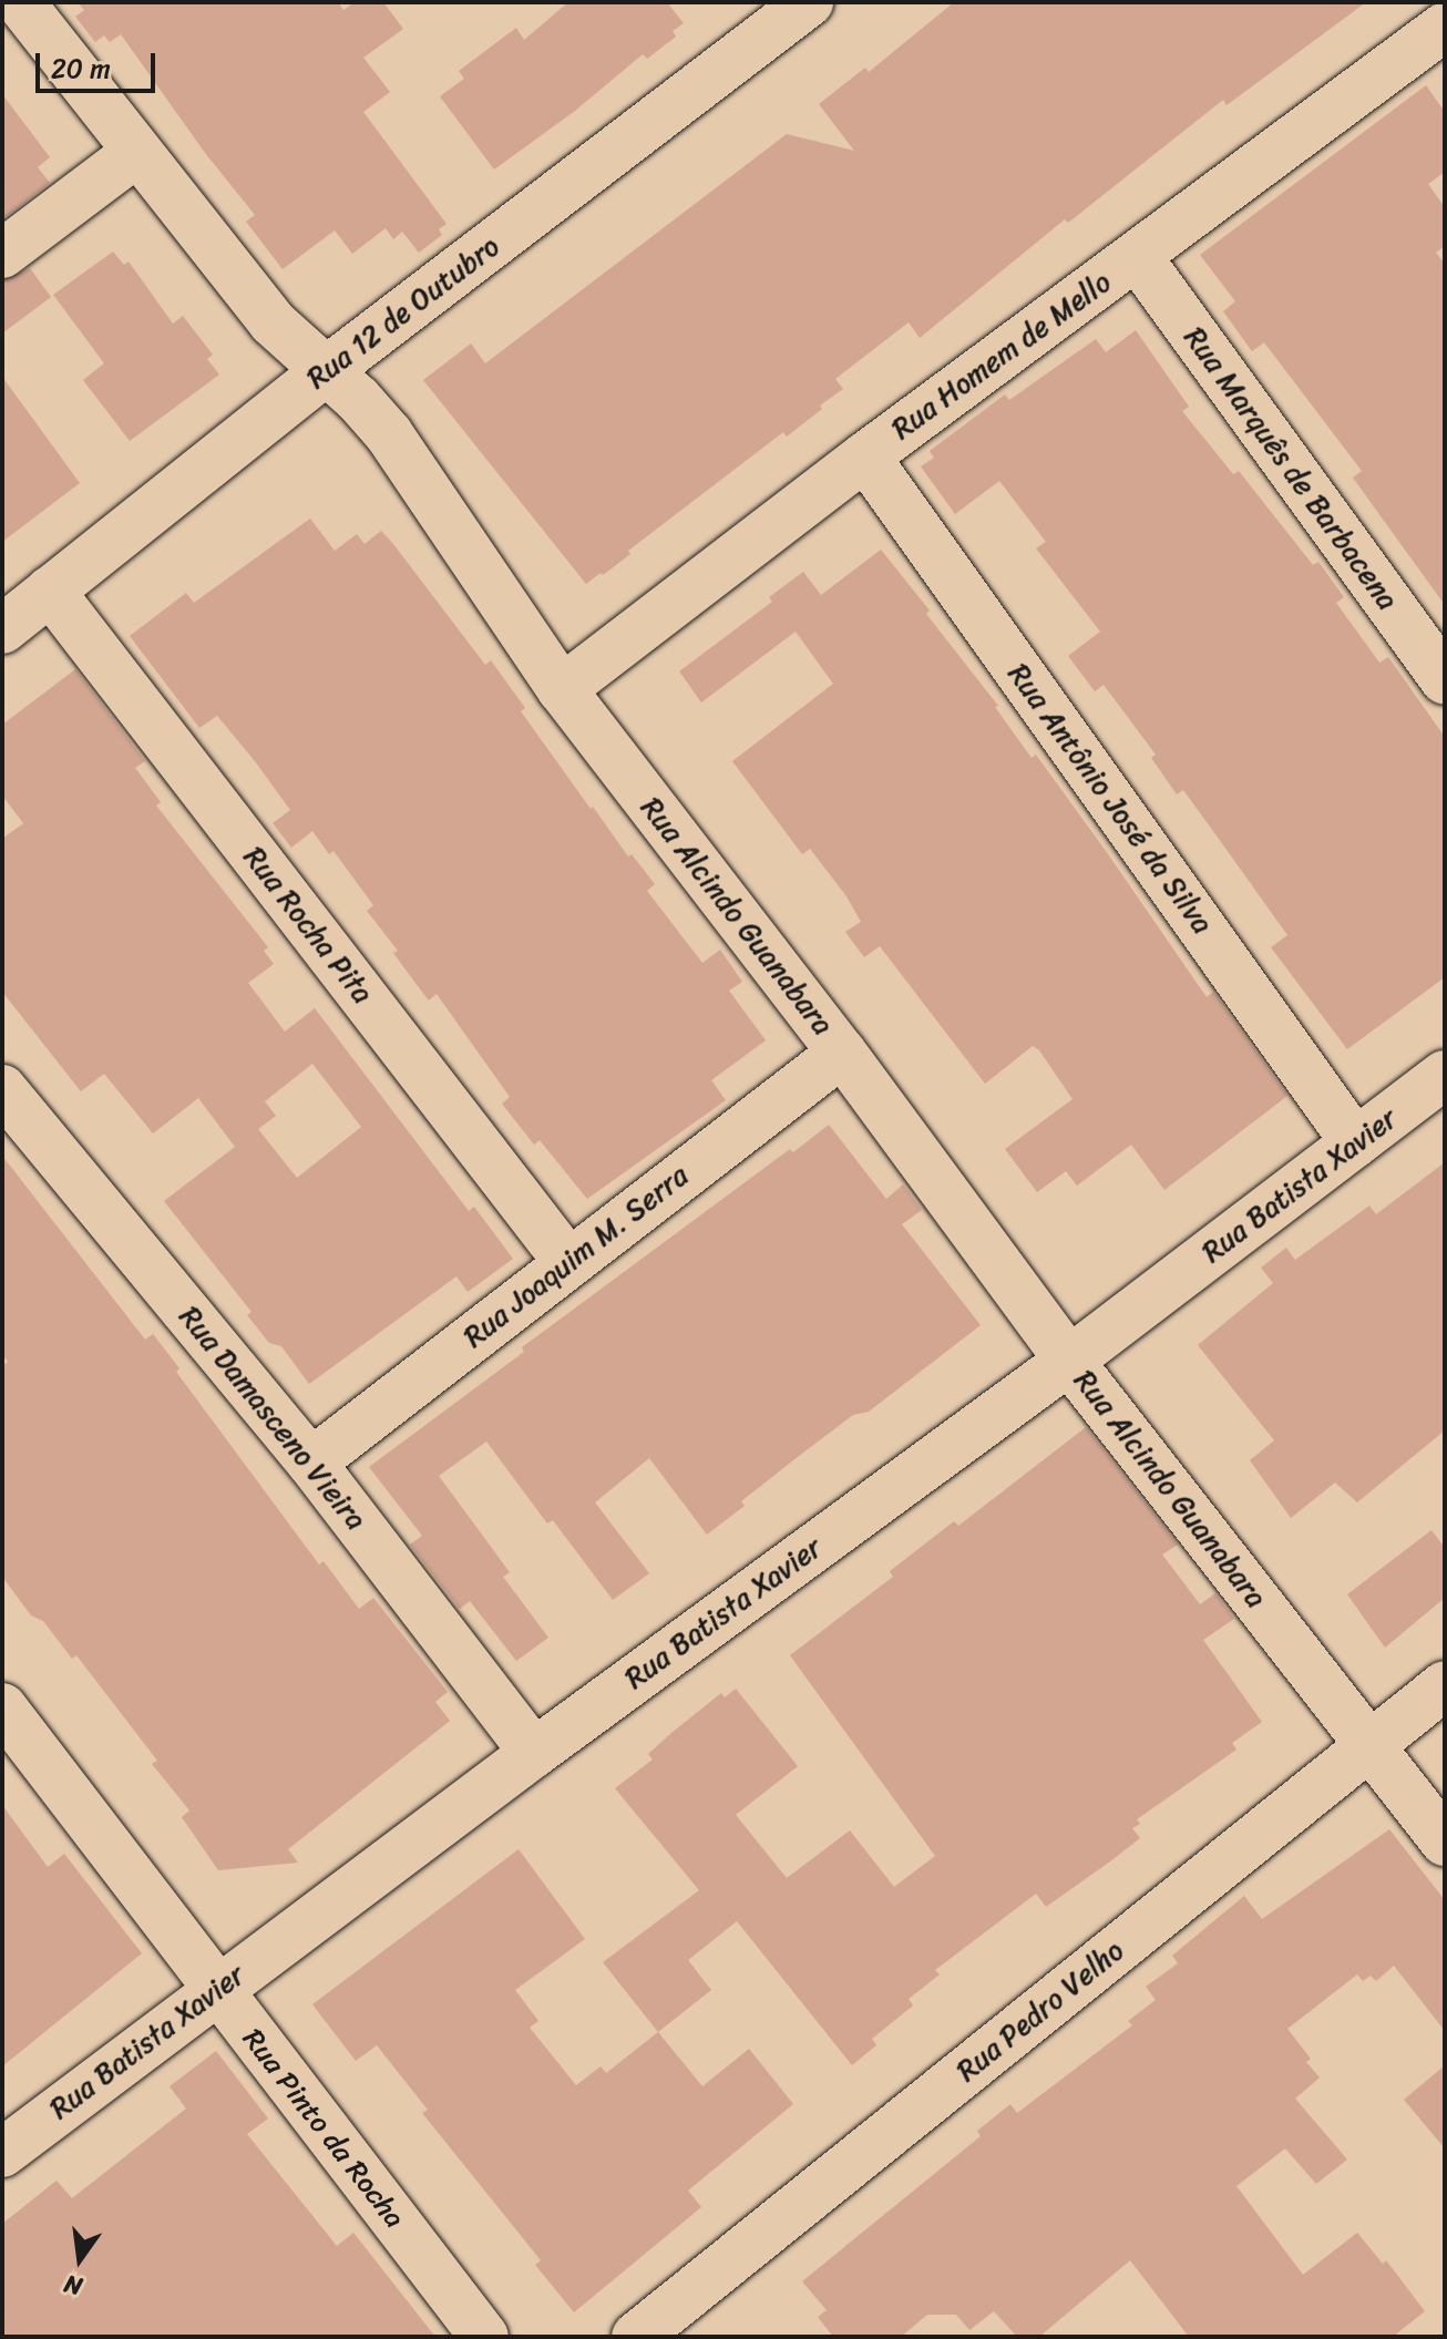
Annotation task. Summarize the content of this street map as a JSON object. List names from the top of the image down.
{
  "streets": {
    "street": [
      "Rua 12 de Outubro",
      "Rua Homem de Mello",
      "Rua Marquês de Barbacena",
      "Rua Antônio José da Silva",
      "Rua Alcindo Guanabara",
      "Rua Rocha Pita",
      "Rua Batista Xavier",
      "Rua Joaquim M. Serra",
      "Rua Damasceno Vieira",
      "Rua Pedro Velho",
      "Rua Pinto da Rocha"
    ]
  },
  "crossings": [
    ["Rua 12 de Outubro", "Rua Alcindo Guanabara"],
    ["Rua 12 de Outubro", "Rua Rocha Pita"],
    ["Rua Homem de Mello", "Rua Marquês de Barbacena"],
    ["Rua Homem de Mello", "Rua Antônio José da Silva"],
    ["Rua Homem de Mello", "Rua Alcindo Guanabara"],
    ["Rua Antônio José da Silva", "Rua Batista Xavier"],
    ["Rua Alcindo Guanabara", "Rua Batista Xavier"],
    ["Rua Alcindo Guanabara", "Rua Joaquim M. Serra"],
    ["Rua Alcindo Guanabara", "Rua Pedro Velho"],
    ["Rua Rocha Pita", "Rua Joaquim M. Serra"],
    ["Rua Batista Xavier", "Rua Damasceno Vieira"],
    ["Rua Batista Xavier", "Rua Pinto da Rocha"],
    ["Rua Joaquim M. Serra", "Rua Damasceno Vieira"]
  ],
  "scale_bar": "20 m",
  "north": "bottom"
}
